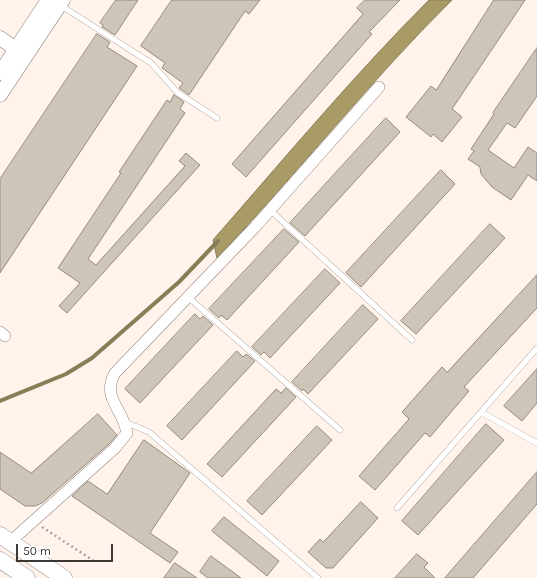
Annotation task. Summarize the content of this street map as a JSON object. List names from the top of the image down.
{
  "scale_bar": "50 m"
}
